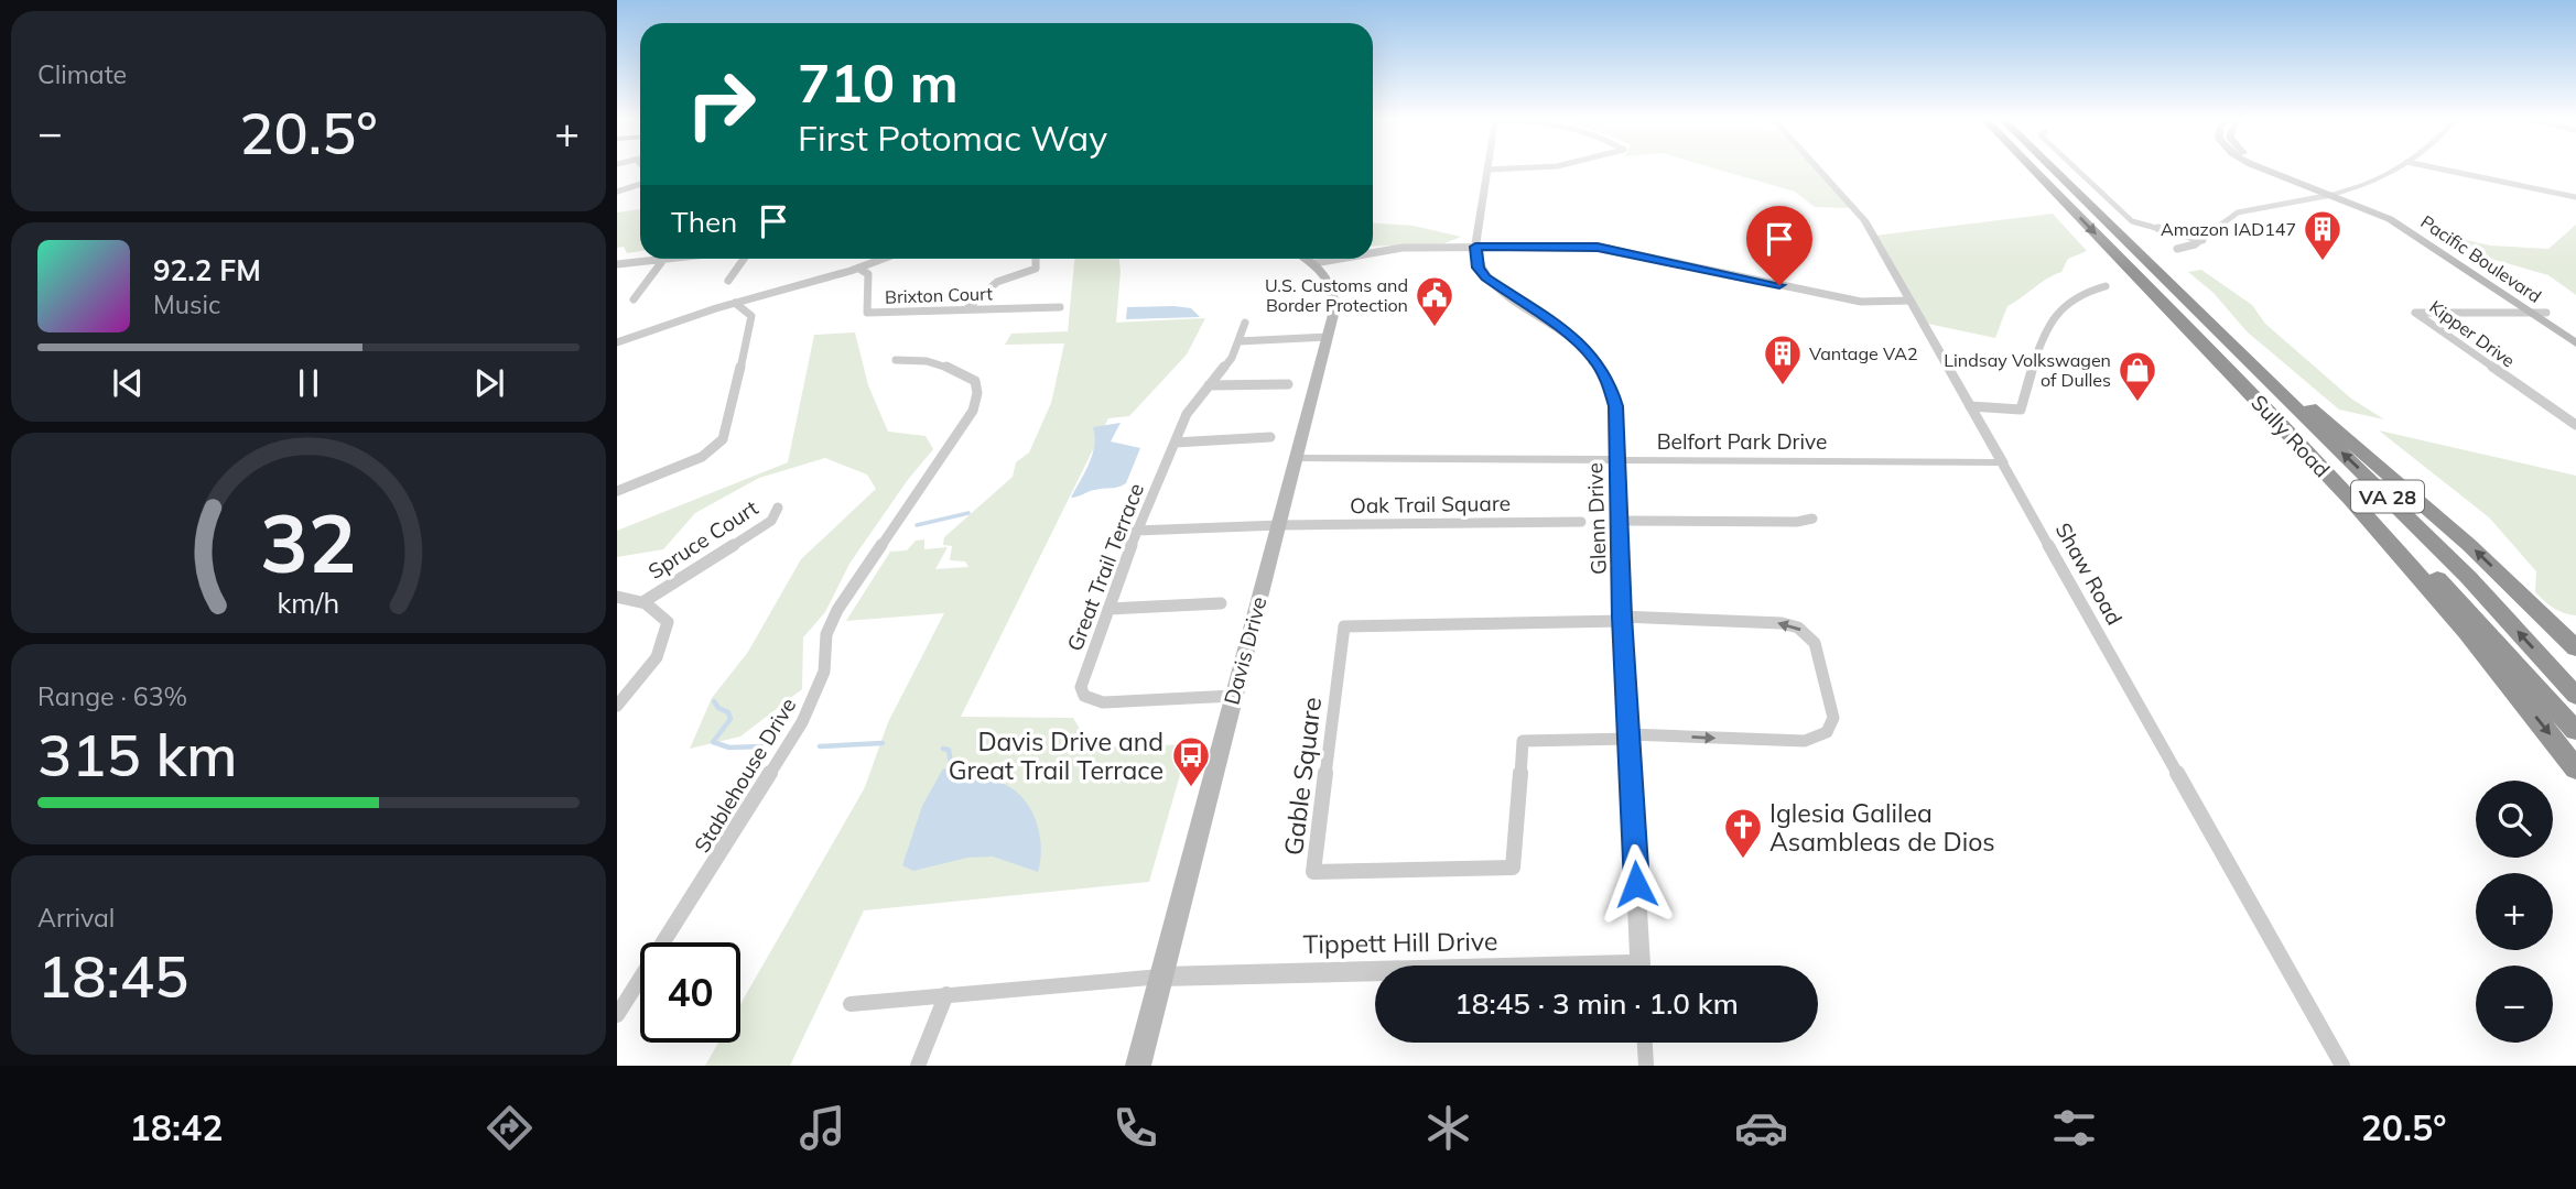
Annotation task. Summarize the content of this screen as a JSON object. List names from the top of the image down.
{
  "streets": {
    "highway": ["Sully Road", "VA 28"],
    "main road": ["Pacific Boulevard", "Davis Drive"],
    "street": [
      "Brixton Court",
      "Kipper Drive",
      "Belfort Park Drive",
      "Oak Trail Square",
      "Glenn Drive",
      "Spruce Court",
      "Great Trail Terrace",
      "Shaw Road",
      "Stablehouse Drive",
      "Gable Square",
      "Tippett Hill Drive"
    ]
  },
  "crossings": [
    ["Pacific Boulevard", "Kipper Drive"],
    ["Belfort Park Drive", "Glenn Drive"],
    ["Belfort Park Drive", "Shaw Road"],
    ["Belfort Park Drive", "Davis Drive"],
    ["Oak Trail Square", "Great Trail Terrace"],
    ["Oak Trail Square", "Davis Drive"],
    ["Glenn Drive", "Gable Square"],
    ["Great Trail Terrace", "Davis Drive"],
    ["Davis Drive", "Tippett Hill Drive"]
  ],
  "places": {
    "building": ["Amazon IAD147", "Vantage VA2"],
    "public building": ["U.S. Customs and Border Protection"],
    "shop": ["Lindsay Volkswagen of Dulles"],
    "bus stop": ["Davis Drive and Great Trail Terrace"],
    "church": ["Iglesia Galilea Asambleas de Dios"]
  },
  "page": {
    "tile": [
      "Climate",
      ["Range · 63%", "315 km"],
      ["Arrival", "18:45"]
    ],
    "turn": ["710 m", "First Potomac Way"],
    "heat": ["−", "20.5°", "+"],
    "then": "Then",
    "song": ["92.2 FM", "Music"],
    "map_buttons": ["+", "−"],
    "limit": "40",
    "trip": "18:45 · 3 min · 1.0 km",
    "tabs": ["18:42", "20.5°"],
    "gauge": ["32", "km/h"]
  }
}
